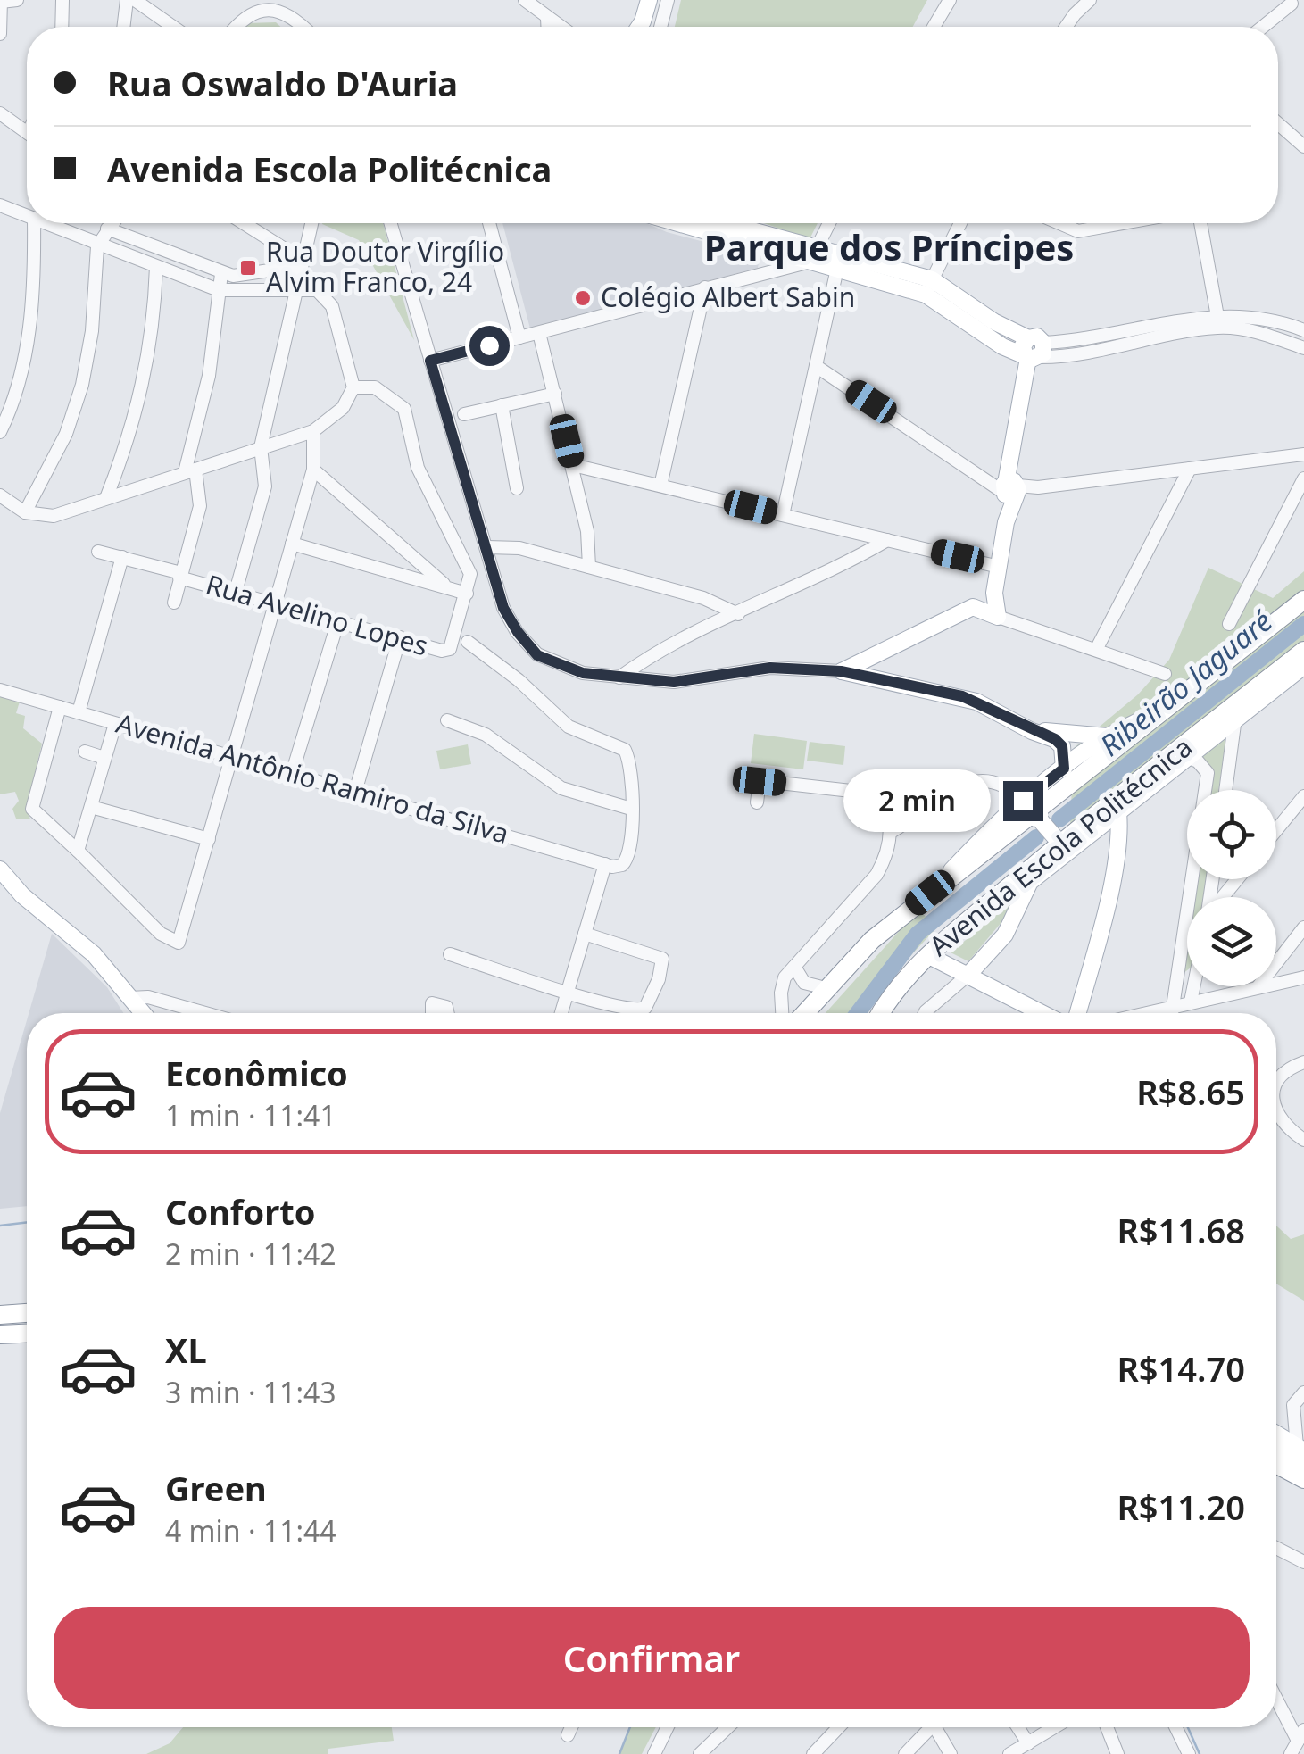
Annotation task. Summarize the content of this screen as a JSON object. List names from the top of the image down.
{
  "streets": {
    "highway": ["Avenida Escola Politécnica"],
    "street": ["Rua Avelino Lopes", "Avenida Antônio Ramiro da Silva"]
  },
  "districts": ["Parque dos Príncipes"],
  "water": ["Ribeirão Jaguaré"],
  "places": {
    "transit": ["Rua Doutor Virgílio Alvim Franco, 24"],
    "other": ["Colégio Albert Sabin"]
  },
  "page": {
    "banner": ["Rua Oswaldo D'Auria", "Avenida Escola Politécnica"],
    "bubble": "2 min",
    "list": [
      {
        "name": "Econômico",
        "note": "1 min · 11:41",
        "value": "R$8.65"
      },
      {
        "name": "Conforto",
        "note": "2 min · 11:42",
        "value": "R$11.68"
      },
      {
        "name": "XL",
        "note": "3 min · 11:43",
        "value": "R$14.70"
      },
      {
        "name": "Green",
        "note": "4 min · 11:44",
        "value": "R$11.20"
      }
    ],
    "buttons": "Confirmar"
  }
}
